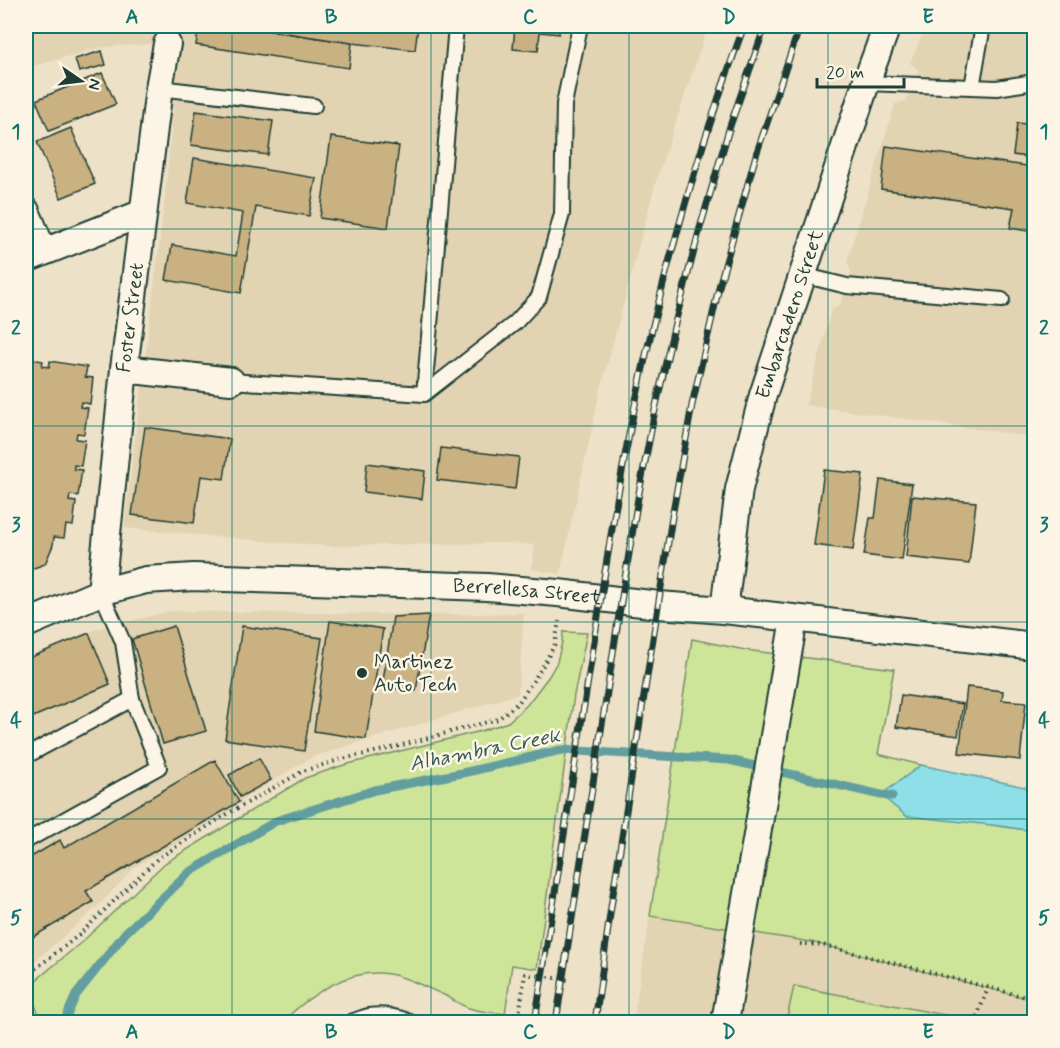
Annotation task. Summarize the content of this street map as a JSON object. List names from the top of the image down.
{
  "streets": {
    "street": ["Embarcadero Street", "Foster Street", "Berrellesa Street"]
  },
  "crossings": [
    ["Embarcadero Street", "Berrellesa Street"],
    ["Foster Street", "Berrellesa Street"]
  ],
  "water": ["Alhambra Creek"],
  "places": ["Martinez Auto Tech"],
  "scale_bar": "20 m",
  "north": "right",
  "grid": {
    "columns": [
      "A",
      "B",
      "C",
      "D",
      "E"
    ],
    "rows": [
      "1",
      "2",
      "3",
      "4",
      "5"
    ]
  }
}
